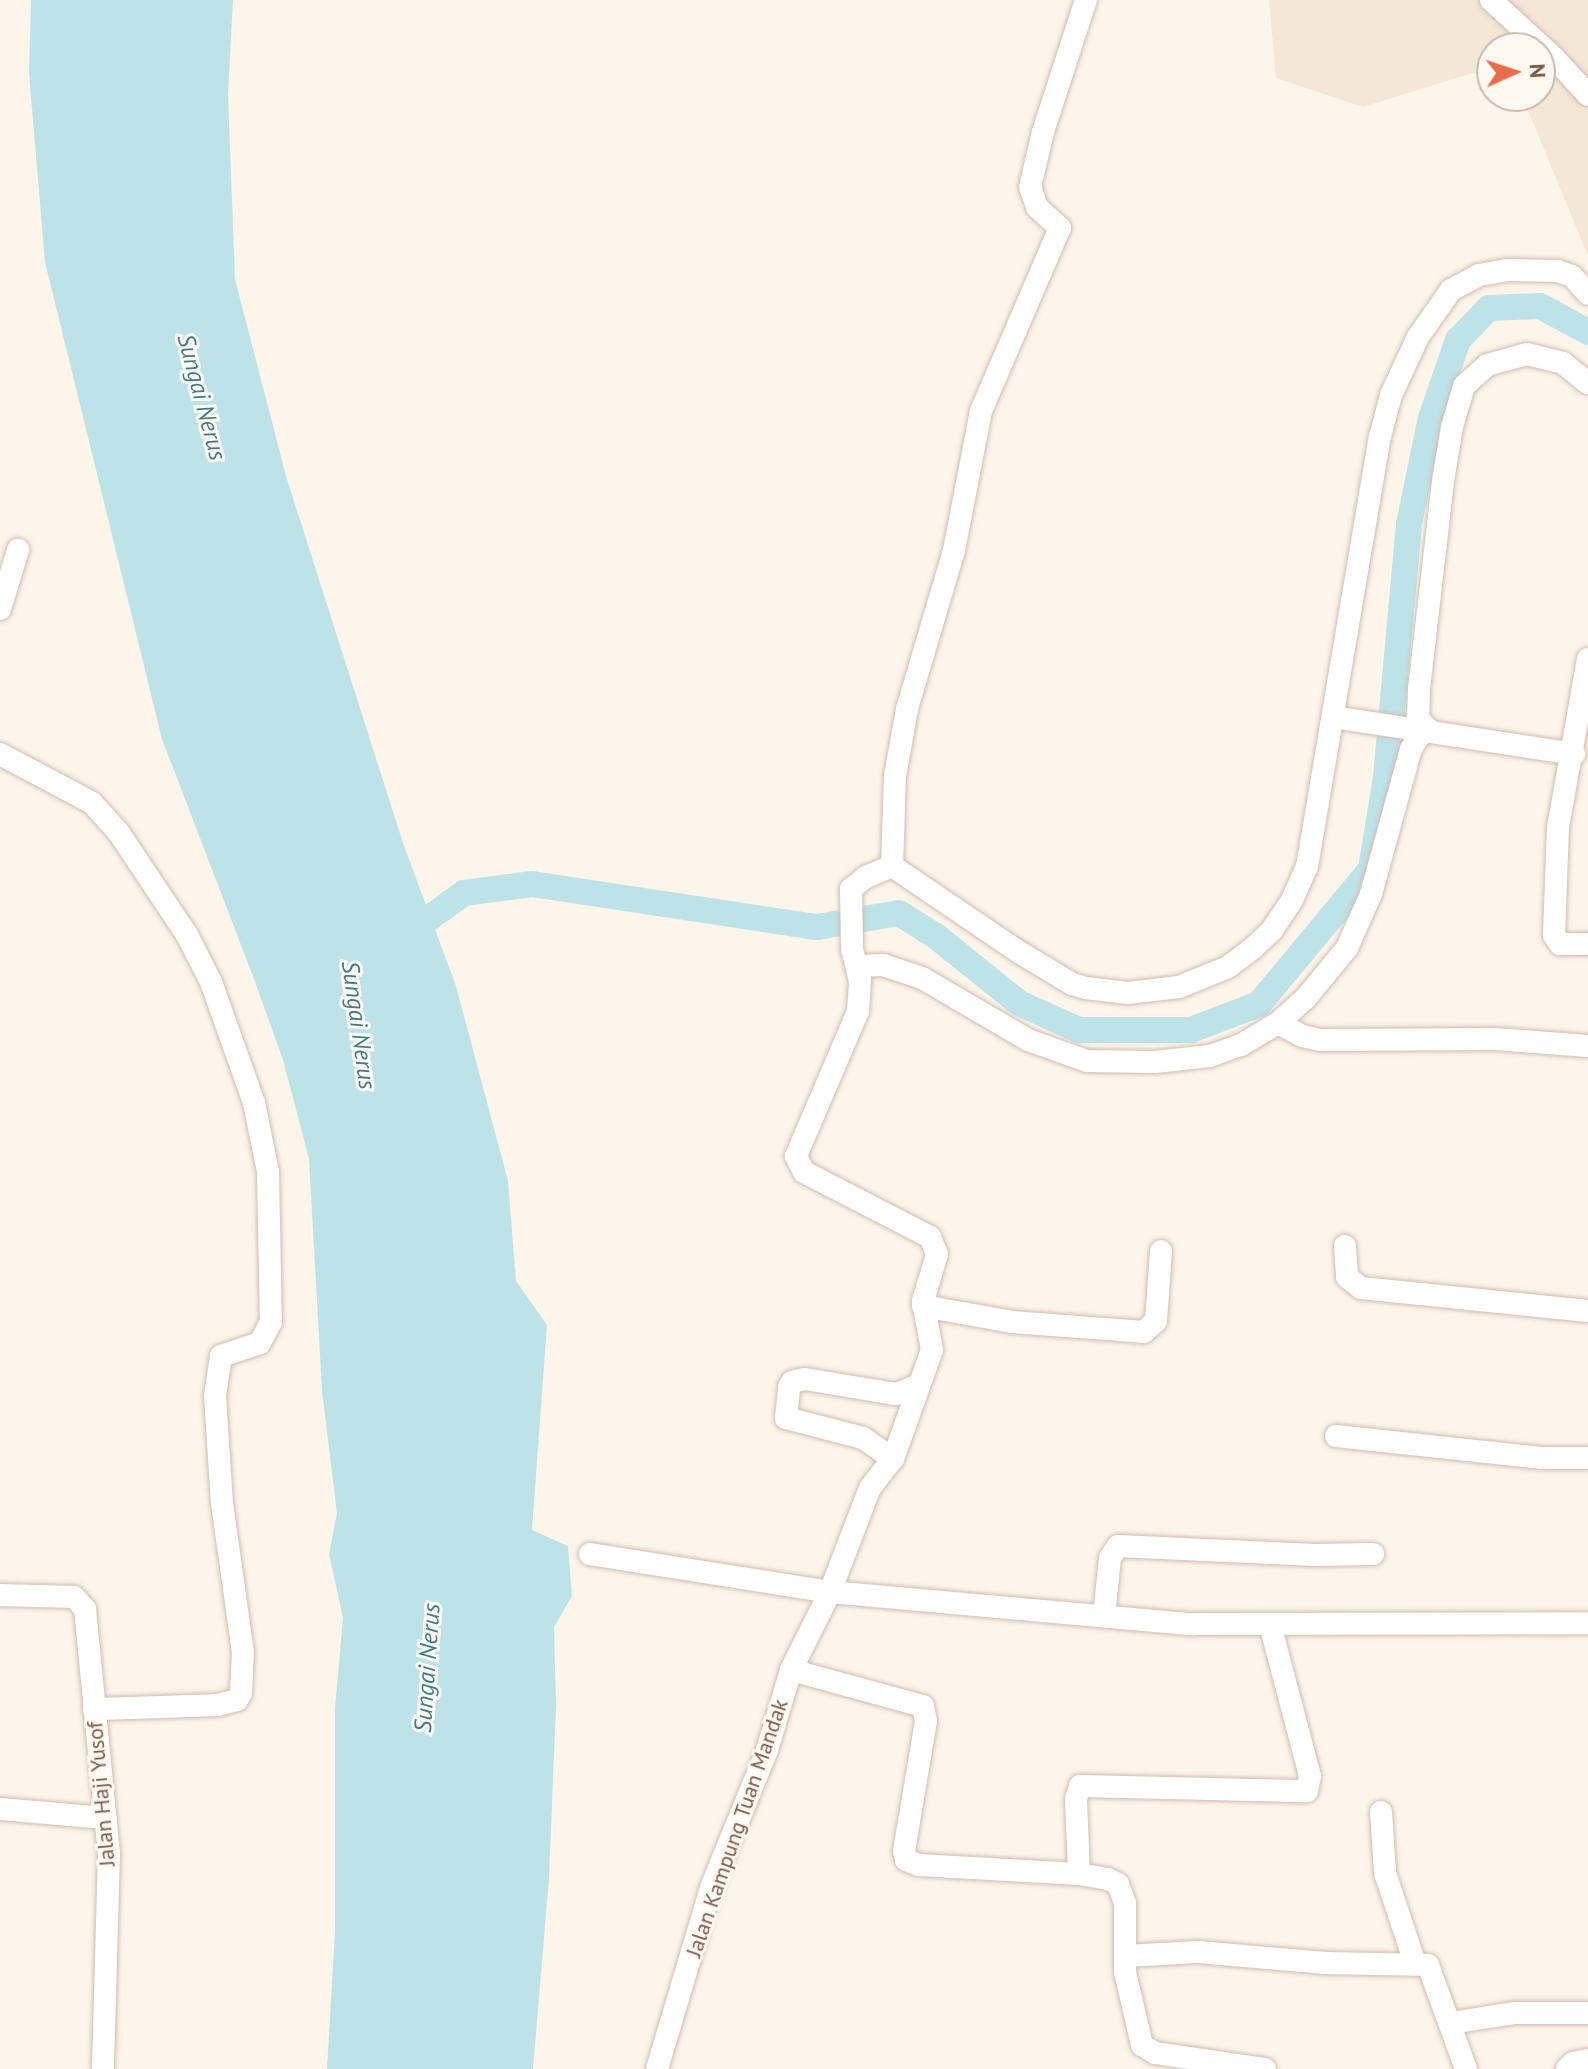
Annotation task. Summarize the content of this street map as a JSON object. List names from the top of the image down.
{
  "streets": {
    "street": ["Jalan Haji Yusof", "Jalan Kampung Tuan Mandak"]
  },
  "water": ["Sungai Nerus"],
  "north": "right"
}
